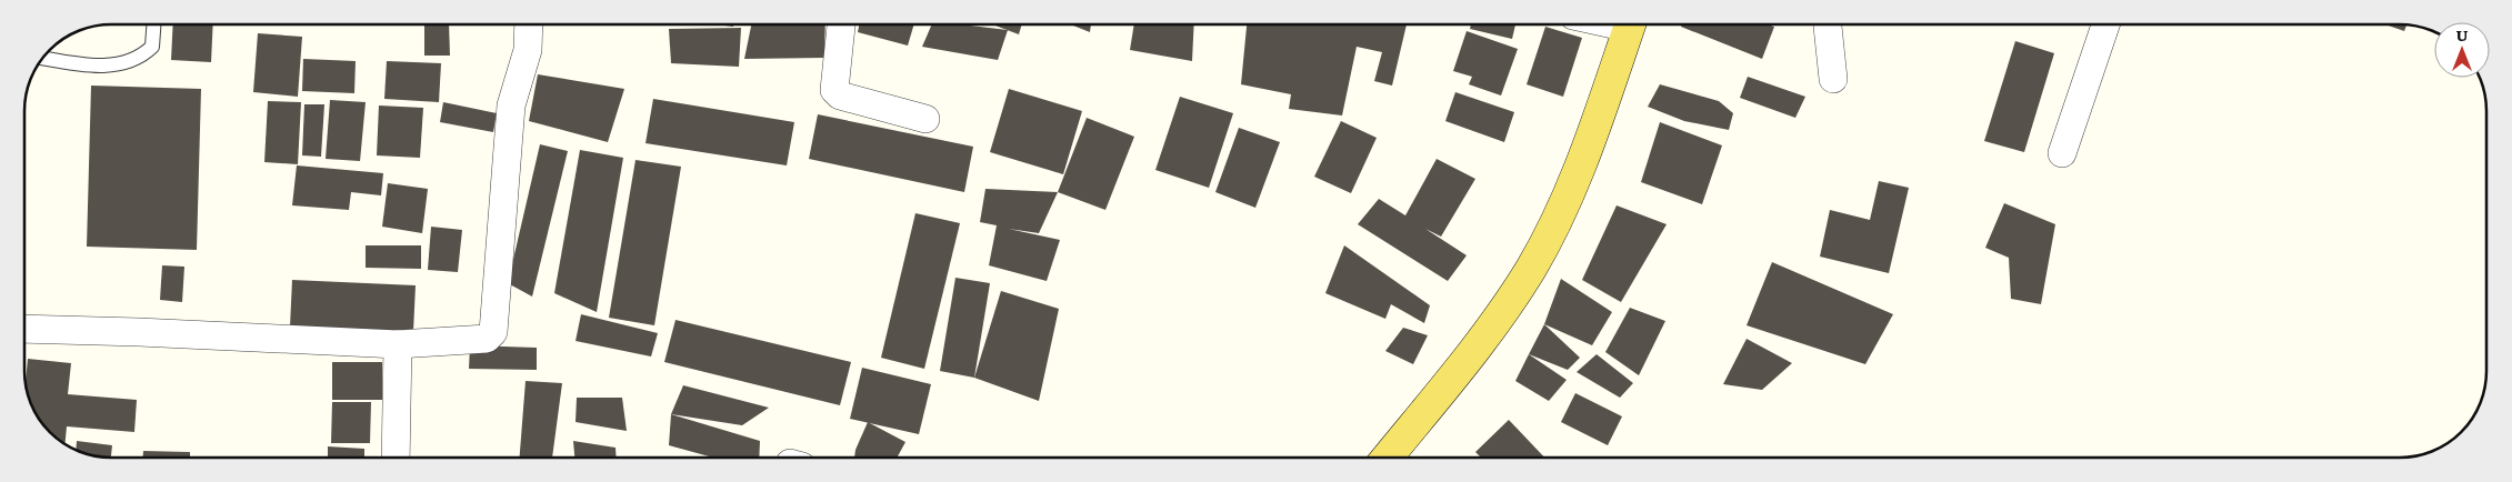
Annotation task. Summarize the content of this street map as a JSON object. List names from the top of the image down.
{
  "north": "top"
}
